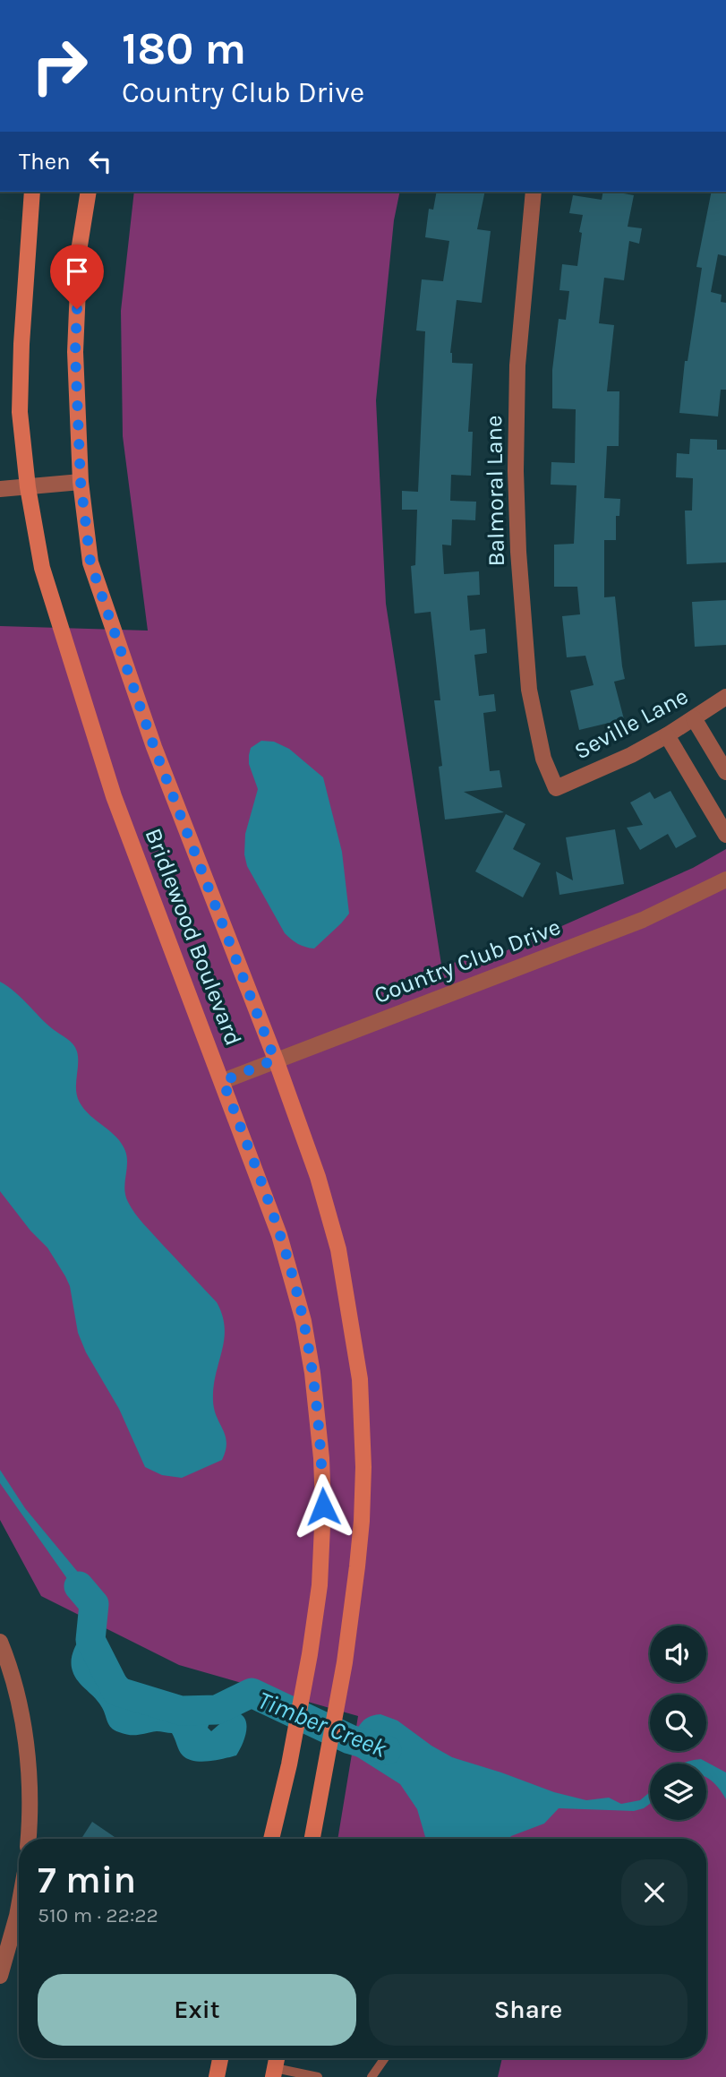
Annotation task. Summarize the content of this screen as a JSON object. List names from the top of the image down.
{
  "streets": {
    "main road": ["Bridlewood Boulevard"],
    "street": ["Balmoral Lane", "Seville Lane", "Country Club Drive"]
  },
  "crossings": [
    ["Balmoral Lane", "Seville Lane"],
    ["Bridlewood Boulevard", "Country Club Drive"]
  ],
  "water": ["Timber Creek"],
  "page": {
    "turn": ["180 m", "Country Club Drive"],
    "then": "Then",
    "heading": ["7 min", "510 m · 22:22"],
    "buttons": ["Exit", "Share"]
  }
}
